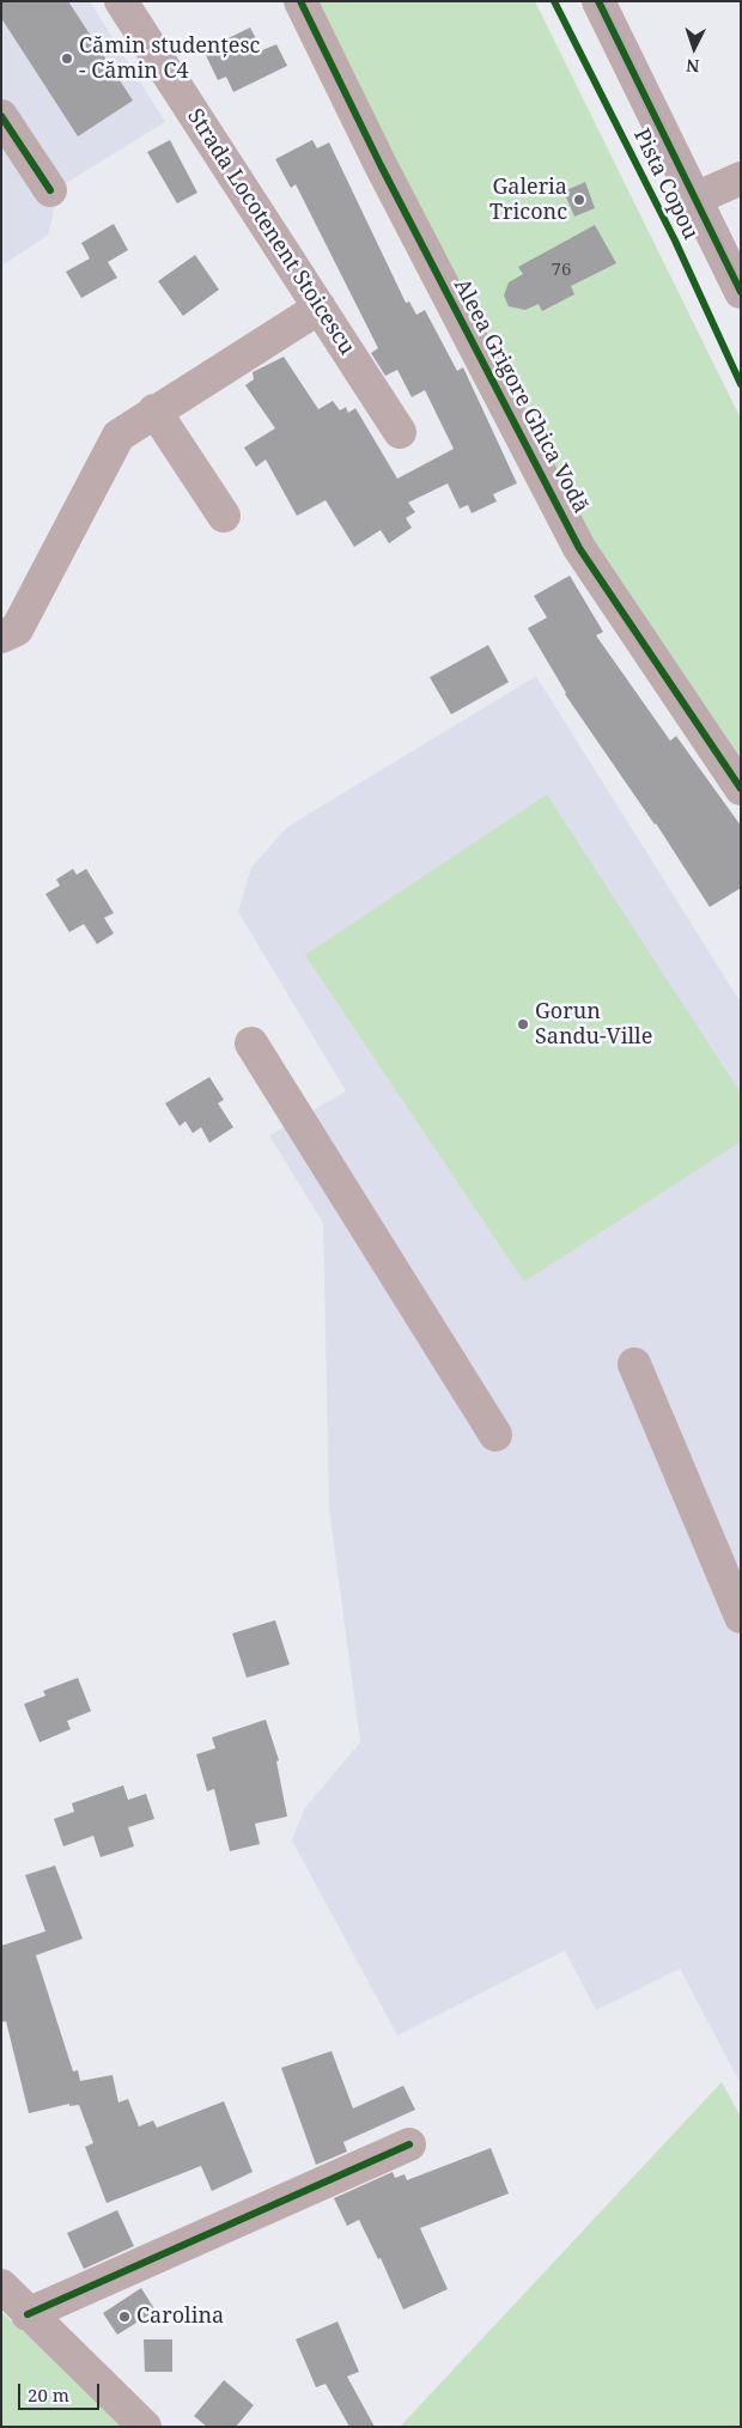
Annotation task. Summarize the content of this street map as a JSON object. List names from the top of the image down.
{
  "streets": {
    "street": ["Strada Locotenent Stoicescu", "Aleea Grigore Ghica Vodă"],
    "cycle path": ["Pista Copou"]
  },
  "places": [
    "Cămin studențesc - Cămin C4",
    "Galeria Triconc",
    "Gorun Sandu-Ville",
    "Carolina"
  ],
  "house_numbers": ["76"],
  "scale_bar": "20 m",
  "north": "bottom"
}
